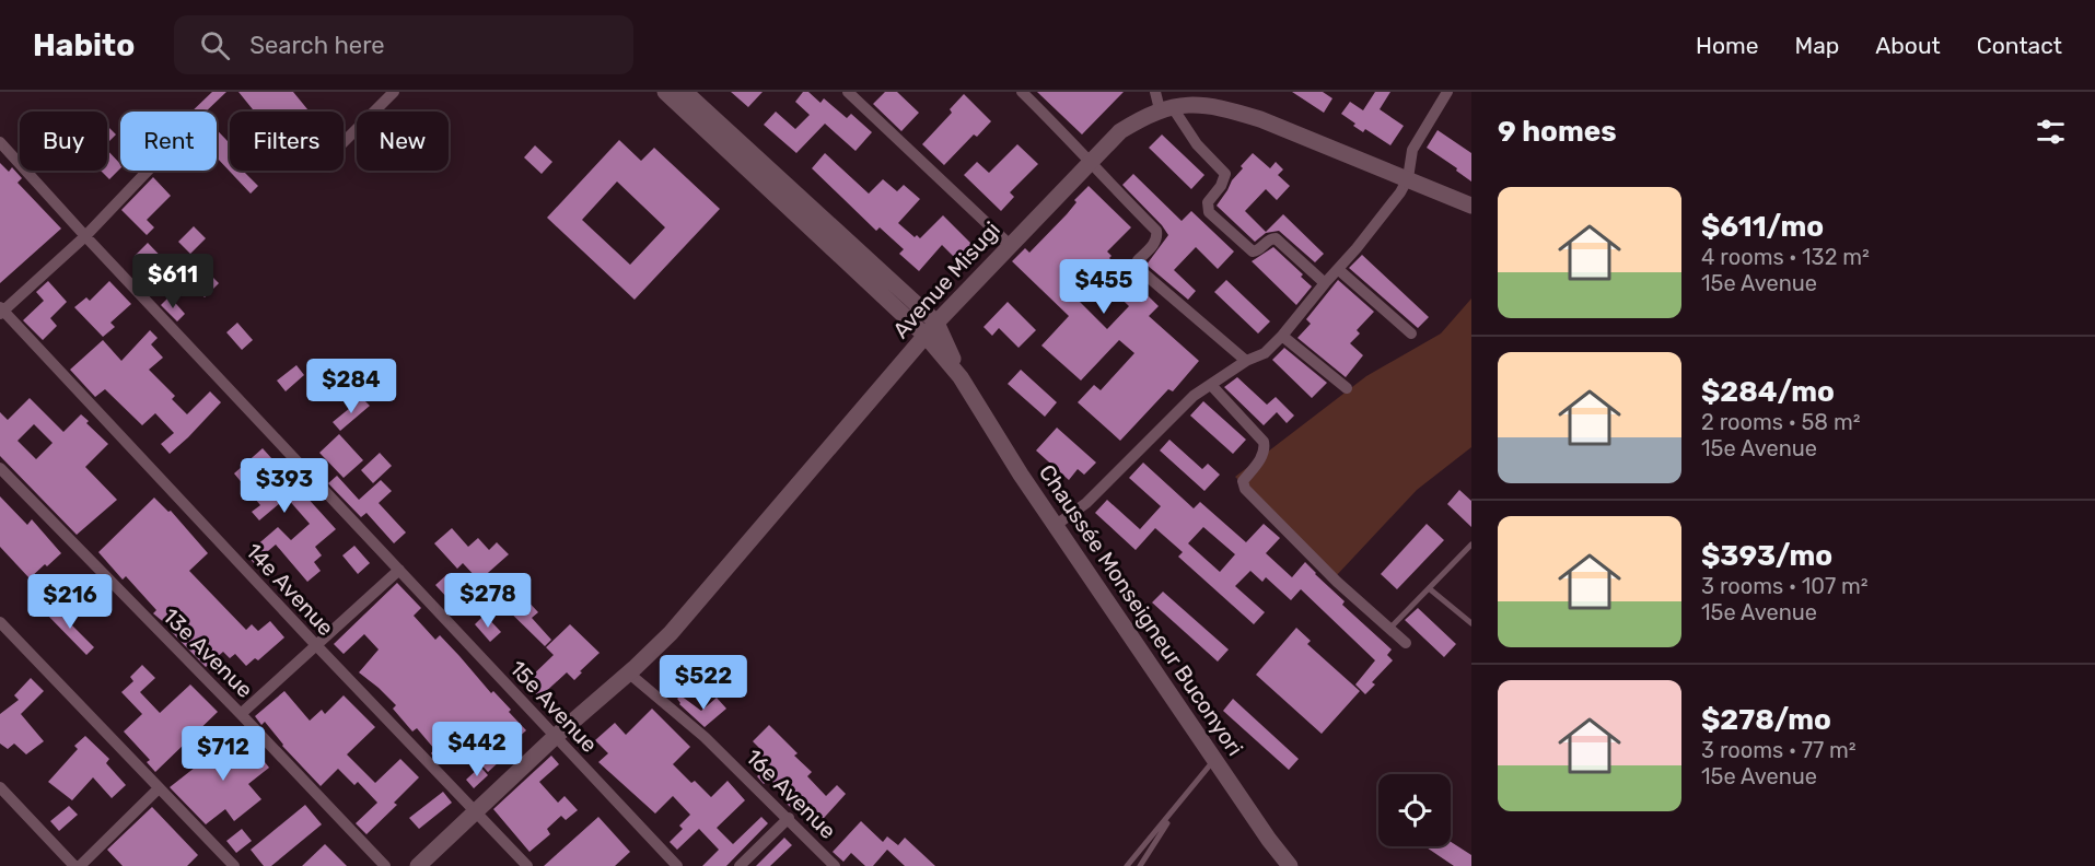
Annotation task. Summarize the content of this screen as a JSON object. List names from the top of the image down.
{
  "streets": {
    "street": [
      "Avenue Misugi",
      "14e Avenue",
      "Chaussée Monseigneur Buconyori",
      "13e Avenue",
      "15e Avenue",
      "16e Avenue"
    ]
  },
  "crossings": [
    ["Avenue Misugi", "14e Avenue"],
    ["Avenue Misugi", "Chaussée Monseigneur Buconyori"],
    ["Avenue Misugi", "15e Avenue"],
    ["Avenue Misugi", "16e Avenue"]
  ],
  "page": {
    "header": "Habito",
    "search": "Search here",
    "nav": [
      "Home",
      "Map",
      "About",
      "Contact"
    ],
    "heading": "9 homes",
    "chip": [
      "Buy",
      "Rent",
      "Filters",
      "New"
    ],
    "list": [
      {
        "name": "$611/mo",
        "note": "4 rooms · 132 m² · 15e Avenue"
      },
      {
        "name": "$284/mo",
        "note": "2 rooms · 58 m² · 15e Avenue"
      },
      {
        "name": "$393/mo",
        "note": "3 rooms · 107 m² · 15e Avenue"
      },
      {
        "name": "$278/mo",
        "note": "3 rooms · 77 m² · 15e Avenue"
      }
    ],
    "price": [
      "$611",
      "$455",
      "$284",
      "$393",
      "$278",
      "$216",
      "$522",
      "$442",
      "$712"
    ]
  }
}
